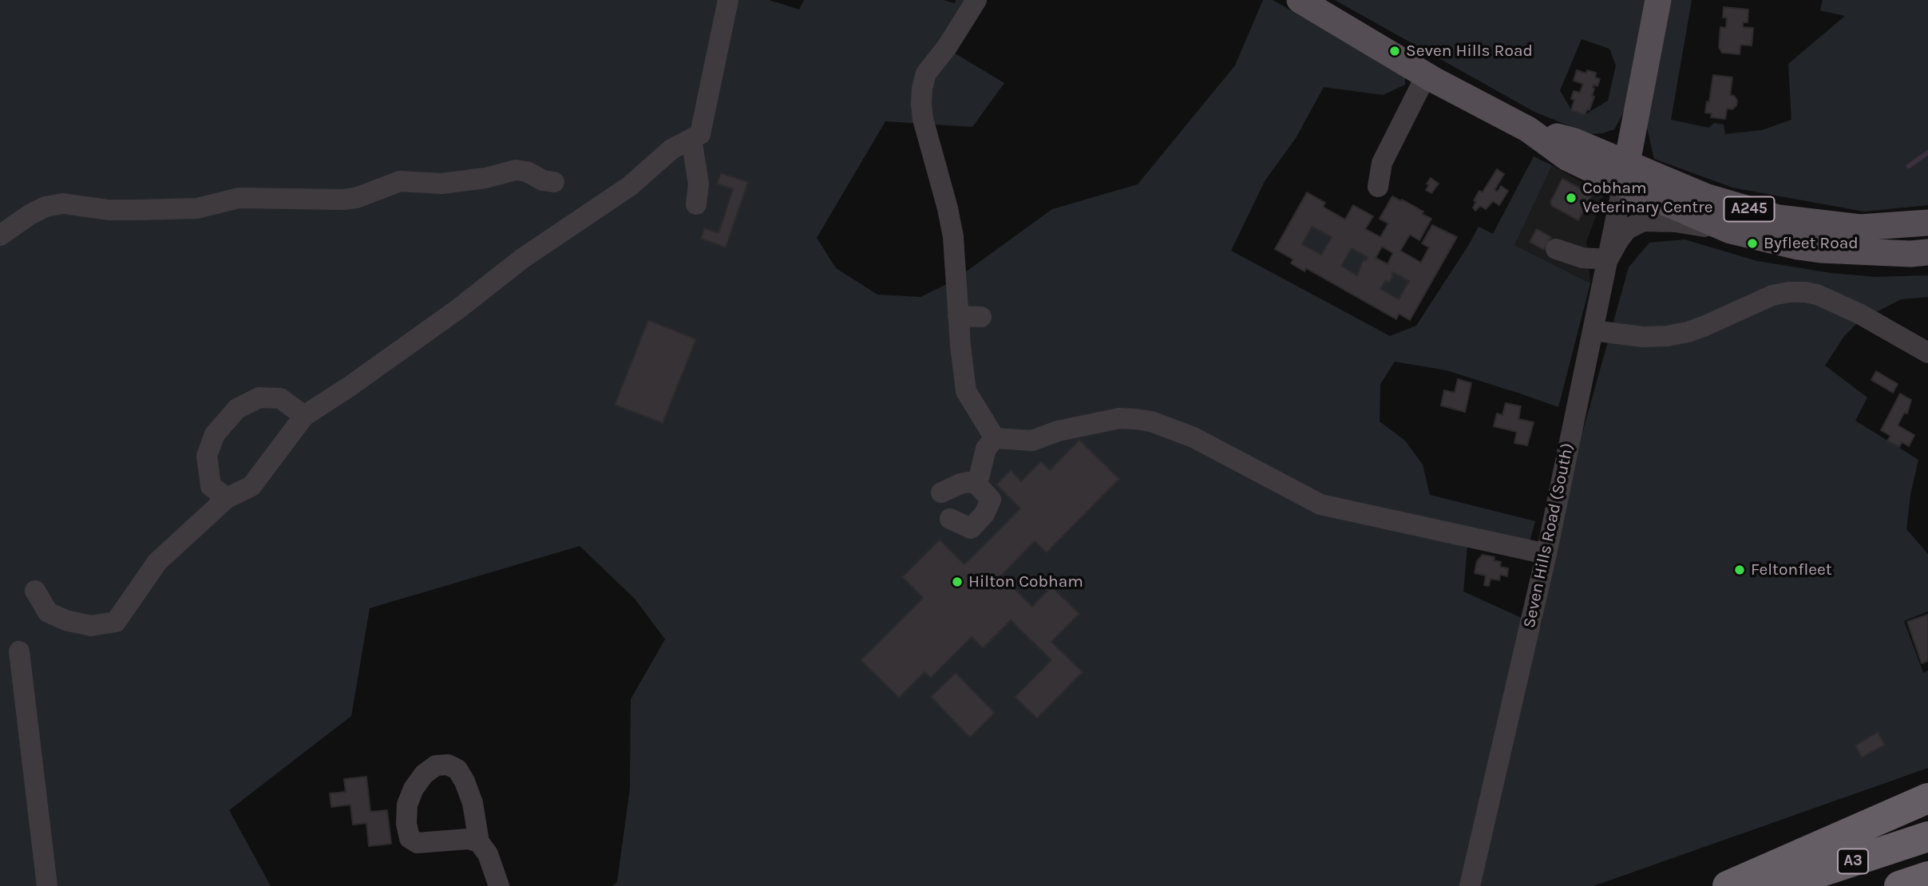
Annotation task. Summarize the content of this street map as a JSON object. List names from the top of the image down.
{
  "streets": {
    "highway": ["A3"],
    "main road": ["A245"],
    "lane": ["Seven Hills Road (South)"]
  },
  "crossings": [
    ["A245", "Seven Hills Road (South)"]
  ],
  "places": [
    "Seven Hills Road",
    "Cobham Veterinary Centre",
    "Byfleet Road",
    "Feltonfleet",
    "Hilton Cobham"
  ]
}
